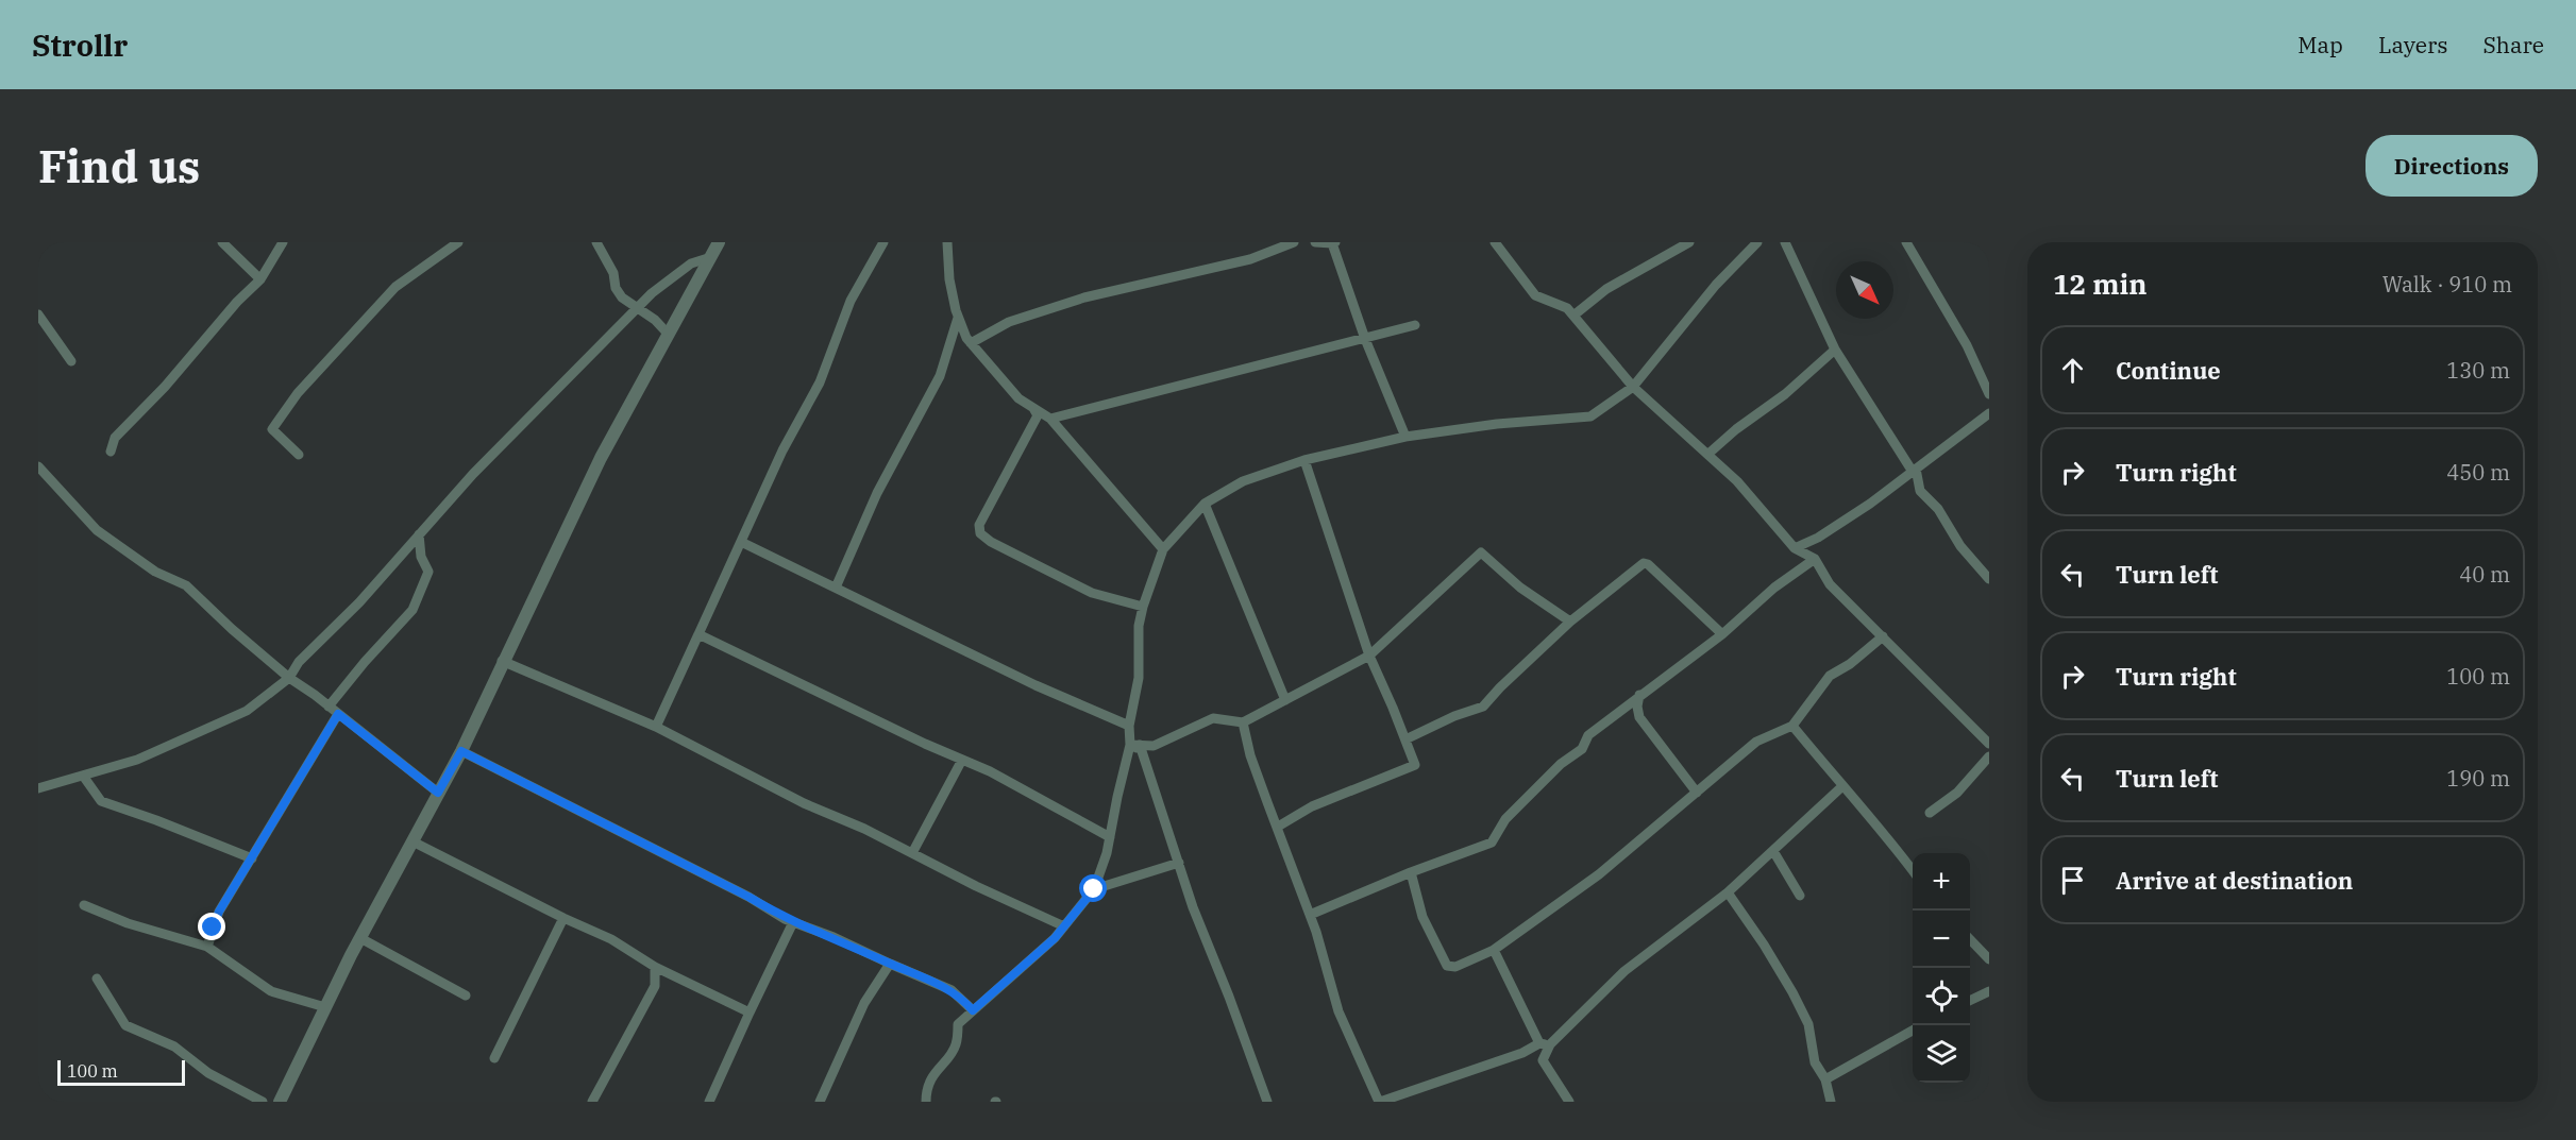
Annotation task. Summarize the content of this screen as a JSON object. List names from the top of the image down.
{
  "scale_bar": "100 m",
  "north": "bottom right",
  "page": {
    "header": "Strollr",
    "nav": ["Map", "Layers", "Share"],
    "buttons": "Directions",
    "title": "Find us",
    "heading": ["12 min", "Walk · 910 m"],
    "list": [
      ["Continue", "130 m"],
      ["Turn right", "450 m"],
      ["Turn left", "40 m"],
      ["Turn right", "100 m"],
      ["Turn left", "190 m"],
      "Arrive at destination"
    ],
    "map_buttons": ["+", "−"],
    "scale": "100 m"
  }
}
